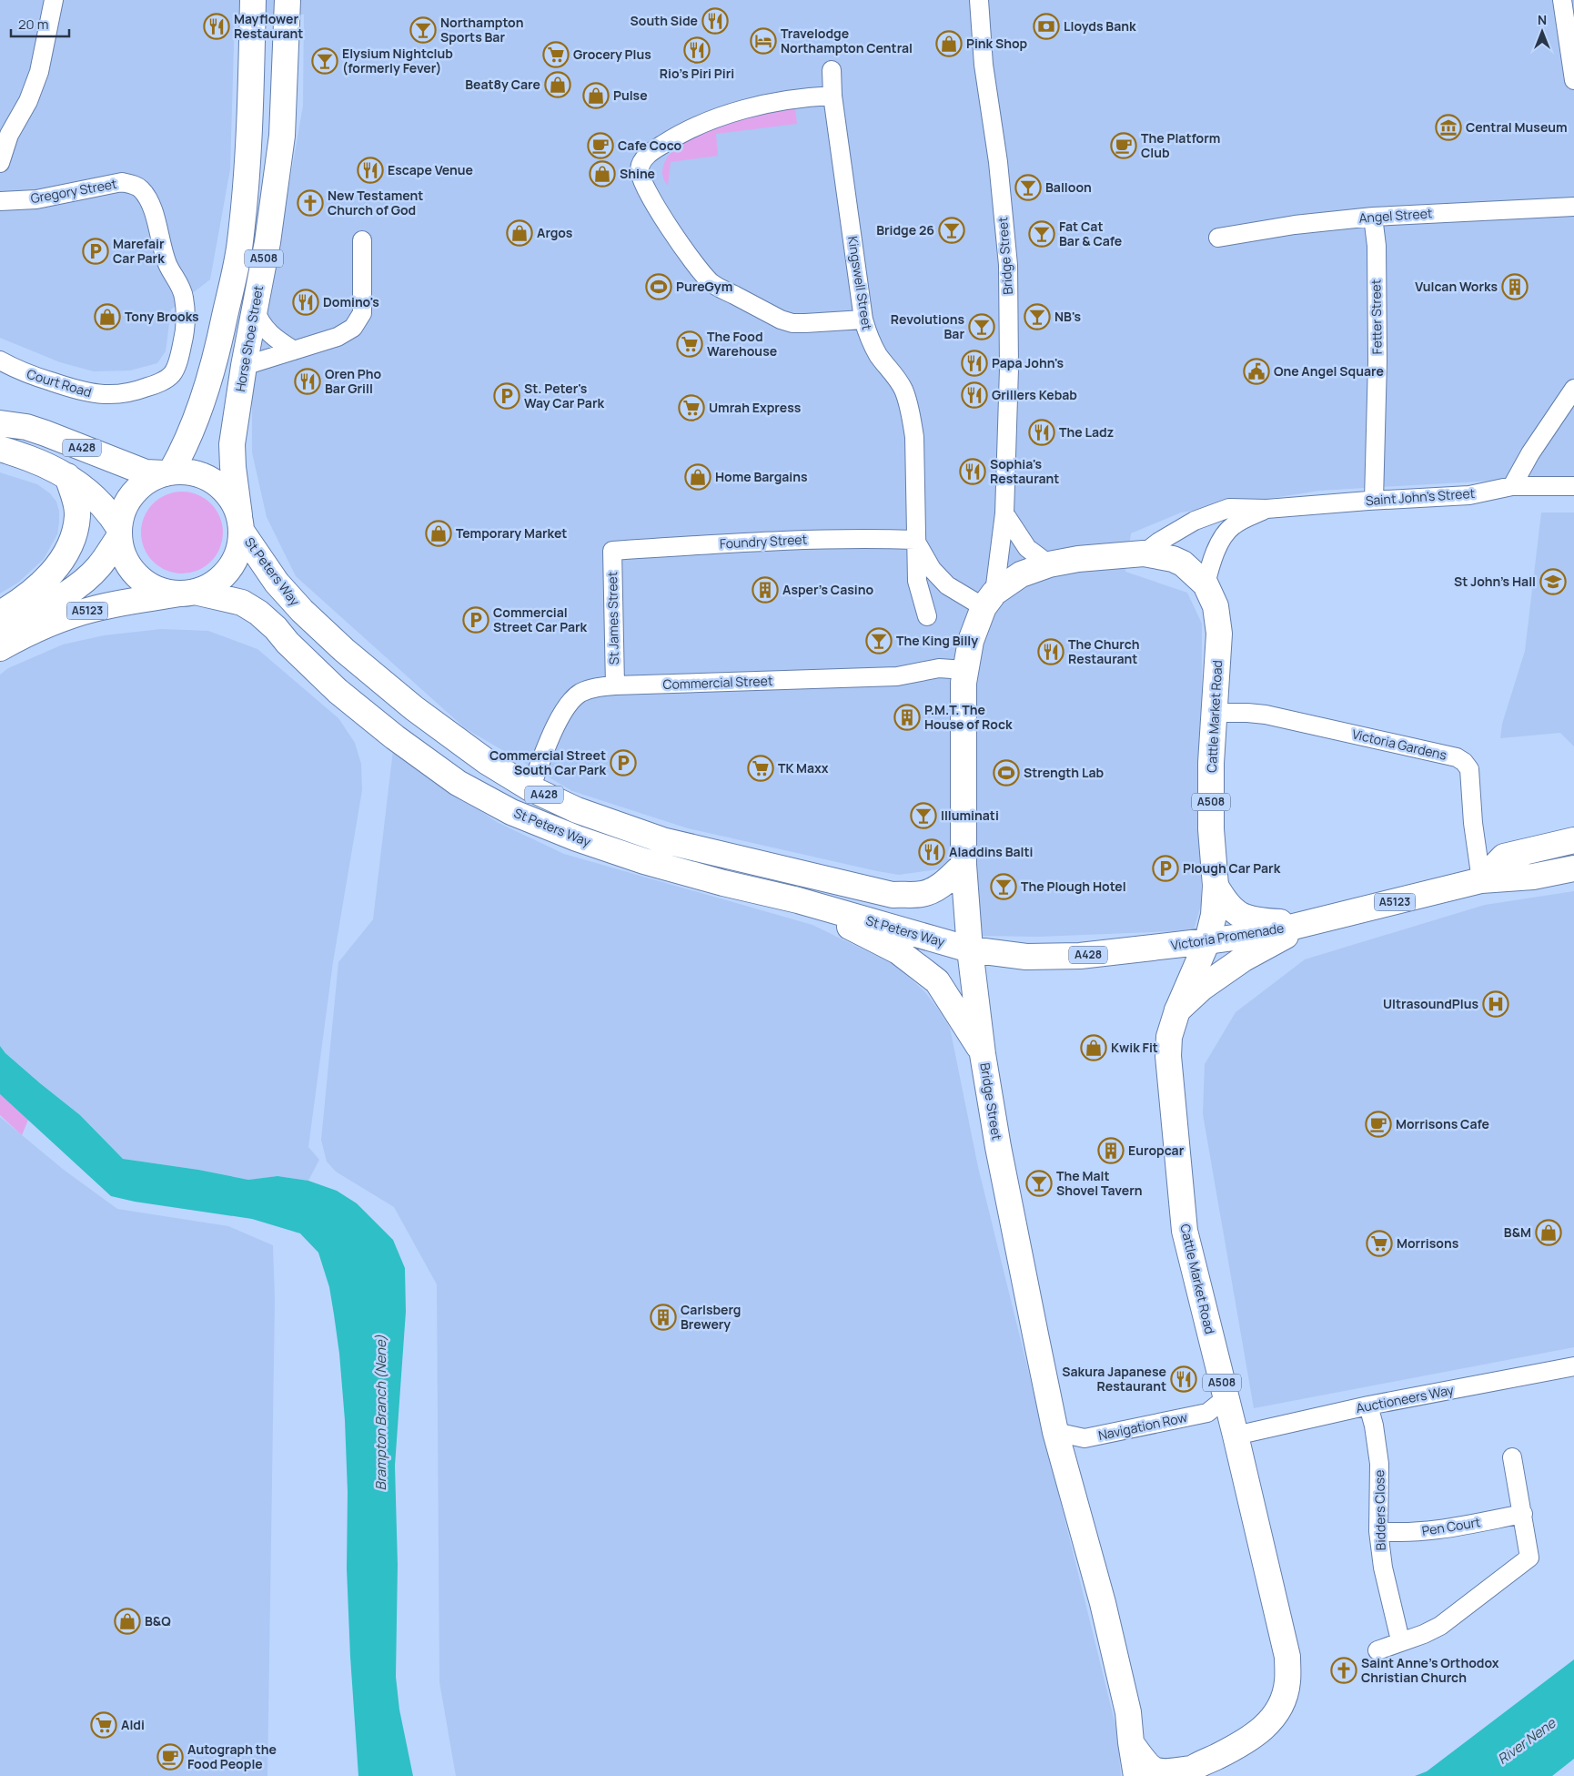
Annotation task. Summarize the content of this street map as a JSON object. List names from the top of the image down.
{
  "streets": {
    "main road": [
      "Bridge Street",
      "A508",
      "Horse Shoe Street",
      "A428",
      "St Peters Way",
      "A5123",
      "Cattle Market Road",
      "Victoria Promenade"
    ],
    "street": [
      "Gregory Street",
      "Angel Street",
      "Kingswell Street",
      "Fetter Street",
      "Court Road",
      "Saint John's Street",
      "Foundry Street",
      "St James Street",
      "Commercial Street",
      "Victoria Gardens",
      "Auctioneers Way",
      "Navigation Row",
      "Bidders Close",
      "Pen Court"
    ]
  },
  "crossings": [
    ["Gregory Street", "Court Road"],
    ["Angel Street", "Fetter Street"],
    ["Bridge Street", "A508"],
    ["Bridge Street", "Kingswell Street"],
    ["Bridge Street", "St Peters Way"],
    ["Bridge Street", "Commercial Street"],
    ["Bridge Street", "Victoria Promenade"],
    ["Bridge Street", "Navigation Row"],
    ["A508", "Kingswell Street"],
    ["A508", "Horse Shoe Street"],
    ["A508", "A428"],
    ["A508", "Saint John's Street"],
    ["A508", "St Peters Way"],
    ["A508", "A5123"],
    ["A508", "Cattle Market Road"],
    ["A508", "Navigation Row"],
    ["Kingswell Street", "Foundry Street"],
    ["Fetter Street", "Saint John's Street"],
    ["Horse Shoe Street", "A428"],
    ["Horse Shoe Street", "St Peters Way"],
    ["Horse Shoe Street", "A5123"],
    ["A428", "St Peters Way"],
    ["A428", "A5123"],
    ["Saint John's Street", "Cattle Market Road"],
    ["Foundry Street", "St James Street"],
    ["St Peters Way", "A5123"],
    ["St Peters Way", "Commercial Street"],
    ["St Peters Way", "Victoria Promenade"],
    ["A5123", "Cattle Market Road"],
    ["A5123", "Victoria Promenade"],
    ["St James Street", "Commercial Street"],
    ["Cattle Market Road", "Victoria Gardens"],
    ["Cattle Market Road", "Victoria Promenade"],
    ["Cattle Market Road", "Auctioneers Way"],
    ["Cattle Market Road", "Navigation Row"],
    ["Victoria Gardens", "Victoria Promenade"],
    ["Auctioneers Way", "Bidders Close"],
    ["Bidders Close", "Pen Court"]
  ],
  "water": ["Brampton Branch (Nene)", "River Nene"],
  "places": {
    "restaurant": [
      "South Side",
      "Mayflower Restaurant",
      "Rio's Piri Piri",
      "Escape Venue",
      "Domino's",
      "Papa John's",
      "Oren Pho Bar Grill",
      "Grillers Kebab",
      "The Ladz",
      "Sophia's Restaurant",
      "The Church Restaurant",
      "Aladdins Balti",
      "Sakura Japanese Restaurant"
    ],
    "bank": ["Lloyds Bank"],
    "bar": [
      "Northampton Sports Bar",
      "Elysium Nightclub (formerly Fever)",
      "Balloon",
      "Bridge 26",
      "Fat Cat Bar & Cafe",
      "NB's",
      "Revolutions Bar",
      "The King Billy",
      "Illuminati",
      "The Plough Hotel",
      "The Malt Shovel Tavern"
    ],
    "hotel": ["Travelodge Northampton Central"],
    "shop": [
      "Pink Shop",
      "Beat8y Care",
      "Pulse",
      "Shine",
      "Argos",
      "Tony Brooks",
      "Home Bargains",
      "Temporary Market",
      "Kwik Fit",
      "B&M",
      "B&Q"
    ],
    "supermarket": [
      "Grocery Plus",
      "The Food Warehouse",
      "Umrah Express",
      "TK Maxx",
      "Morrisons",
      "Aldi"
    ],
    "museum": ["Central Museum"],
    "cafe": [
      "Cafe Coco",
      "The Platform Club",
      "Morrisons Cafe",
      "Autograph the Food People"
    ],
    "church": ["New Testament Church of God", "Saint Anne's Orthodox Christian Church"],
    "parking": [
      "Marefair Car Park",
      "St. Peter's Way Car Park",
      "Commercial Street Car Park",
      "Commercial Street South Car Park",
      "Plough Car Park"
    ],
    "sports": ["PureGym", "Strength Lab"],
    "building": [
      "Vulcan Works",
      "Asper's Casino",
      "P.M.T. The House of Rock",
      "Europcar",
      "Carlsberg Brewery"
    ],
    "public building": ["One Angel Square"],
    "school or university": ["St John's Hall"],
    "hospital": ["UltrasoundPlus"]
  },
  "scale_bar": "20 m",
  "north": "top"
}
